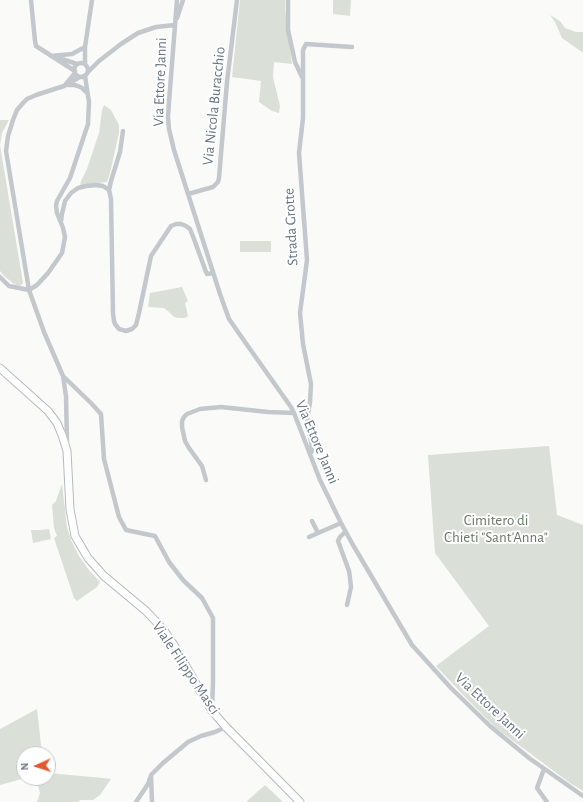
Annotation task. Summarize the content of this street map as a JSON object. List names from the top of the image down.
{
  "streets": {
    "main road": ["Viale Filippo Masci"],
    "street": ["Via Ettore Janni", "Via Nicola Buracchio", "Strada Grotte"]
  },
  "crossings": [
    ["Via Ettore Janni", "Via Nicola Buracchio"],
    ["Via Ettore Janni", "Strada Grotte"]
  ],
  "parks": ["Cimitero di Chieti \"Sant'Anna\""],
  "north": "left"
}
